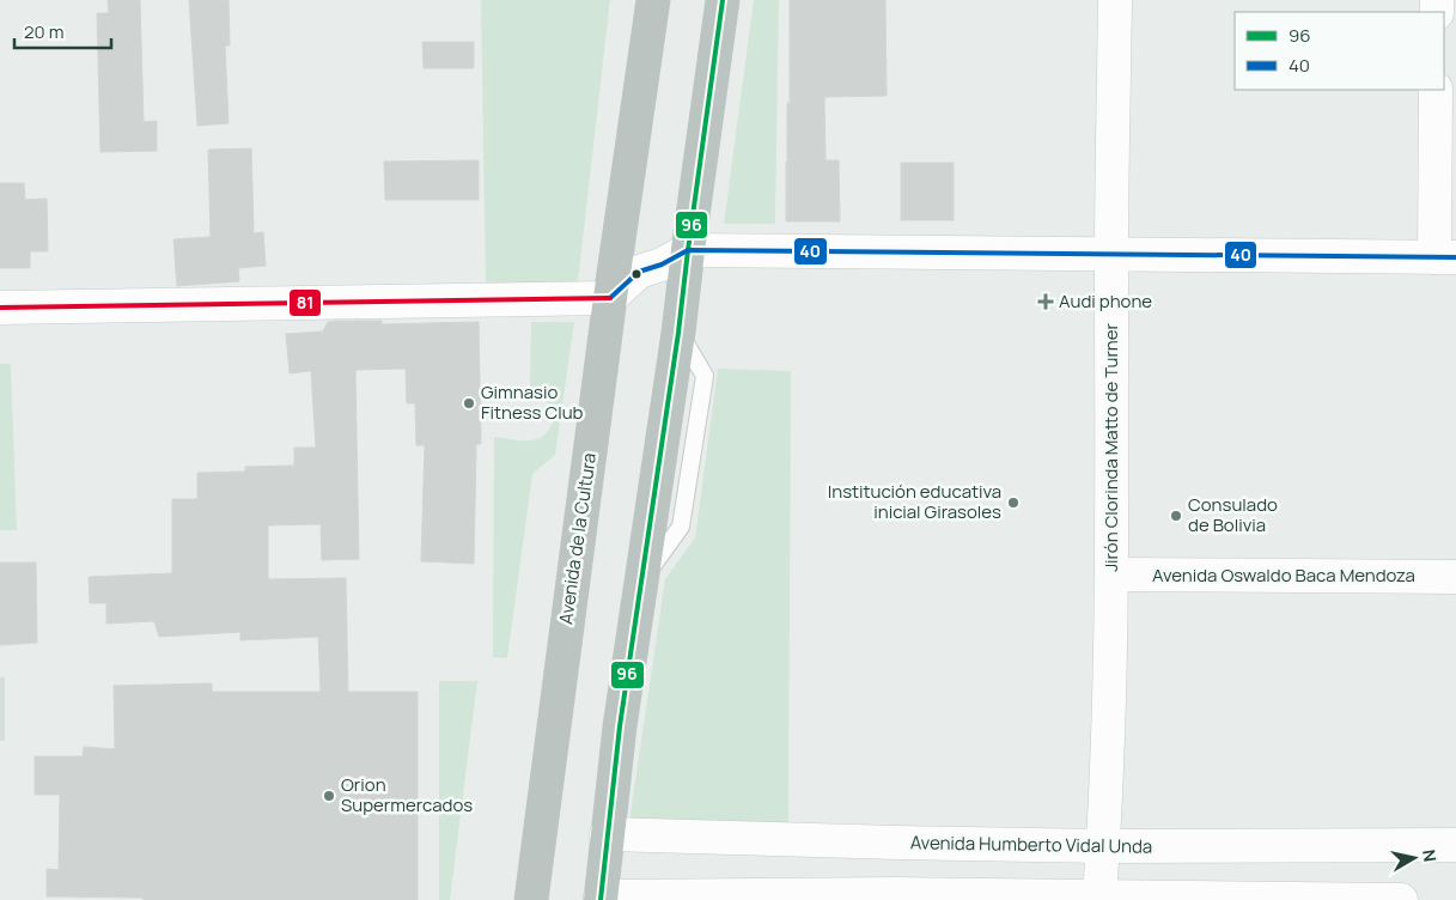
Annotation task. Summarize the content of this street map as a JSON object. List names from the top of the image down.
{
  "streets": {
    "highway": ["Avenida de la Cultura"],
    "street": ["Jirón Clorinda Matto de Turner", "Avenida Oswaldo Baca Mendoza", "Avenida Humberto Vidal Unda"]
  },
  "crossings": [
    ["Jirón Clorinda Matto de Turner", "Avenida Oswaldo Baca Mendoza"],
    ["Jirón Clorinda Matto de Turner", "Avenida Humberto Vidal Unda"]
  ],
  "places": {
    "health": ["Audi phone"],
    "other": [
      "Gimnasio Fitness Club",
      "Institución educativa inicial Girasoles",
      "Consulado de Bolivia",
      "Orion Supermercados"
    ]
  },
  "lines": ["transit line 96", "transit line 40", "transit line 81"],
  "legend": ["96", "40"],
  "scale_bar": "20 m",
  "north": "right"
}
